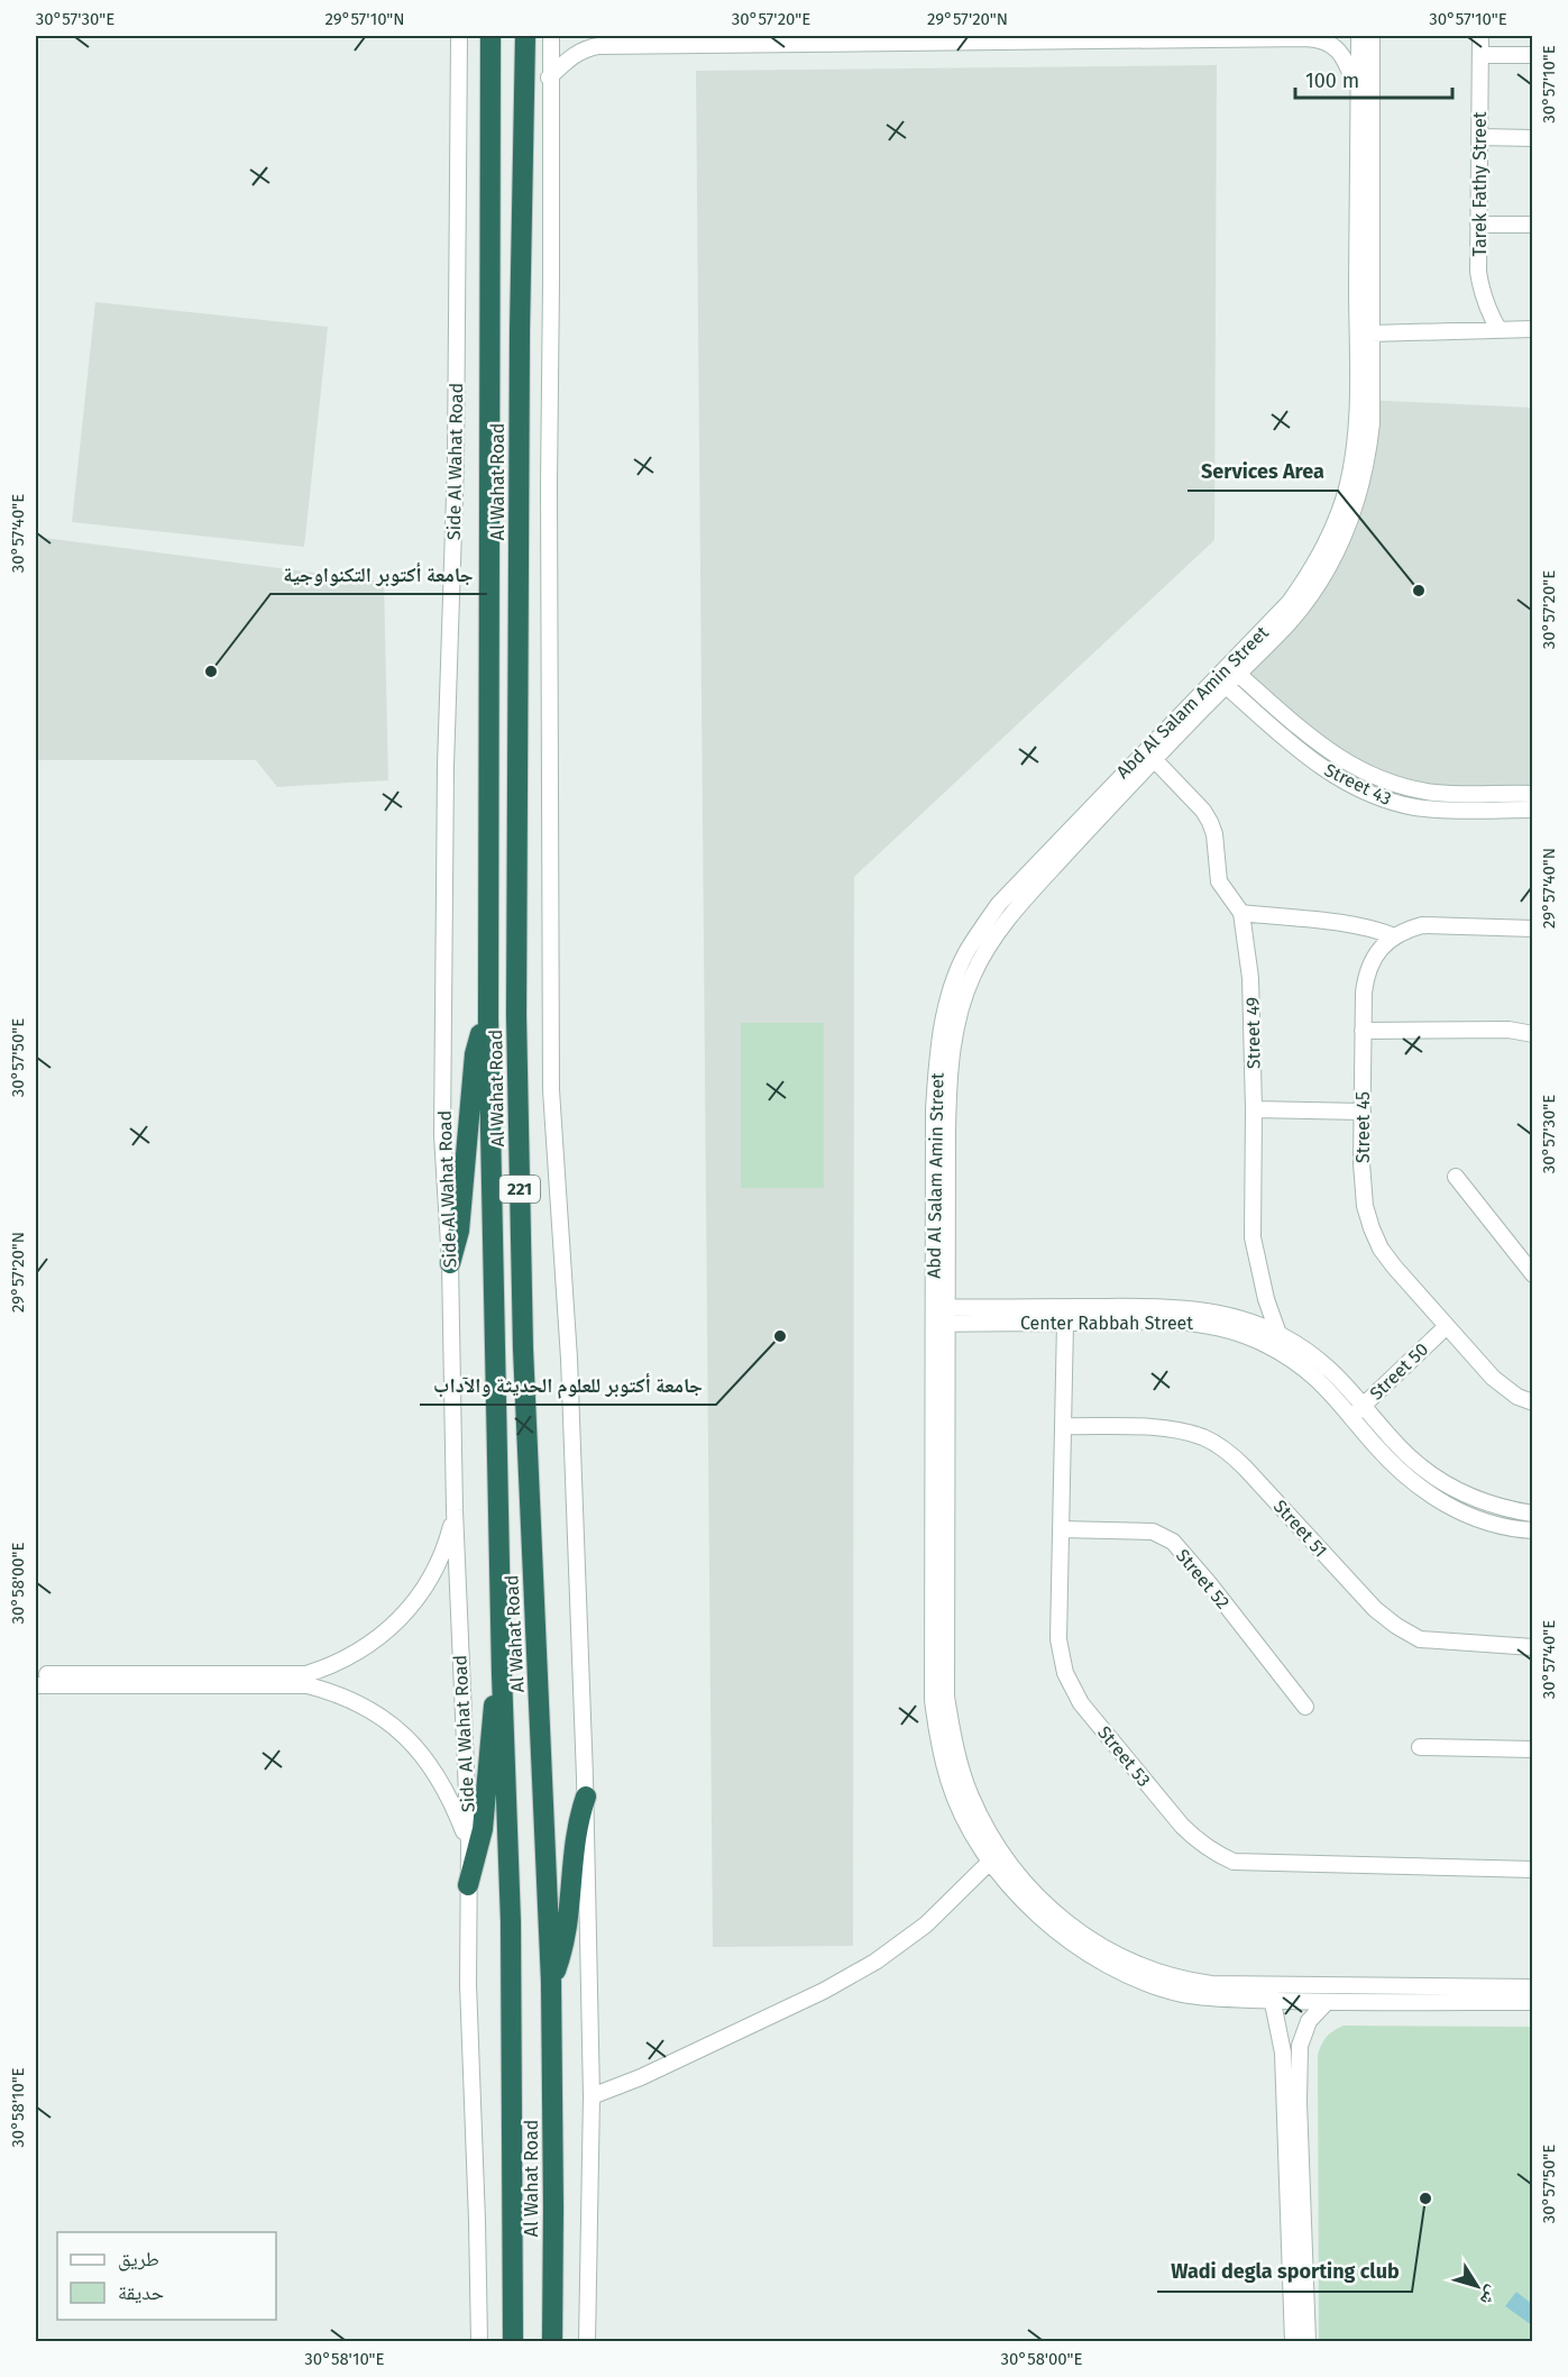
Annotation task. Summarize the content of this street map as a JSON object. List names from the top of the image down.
{
  "streets": {
    "highway": ["Al Wahat Road", "221"],
    "street": [
      "Tarek Fathy Street",
      "Side Al Wahat Road",
      "Abd Al Salam Amin Street",
      "Street 43",
      "Street 49",
      "Street 45",
      "Center Rabbah Street",
      "Street 50",
      "Street 51",
      "Street 52",
      "Street 53"
    ]
  },
  "crossings": [
    ["Abd Al Salam Amin Street", "Street 43"],
    ["Abd Al Salam Amin Street", "Street 49"],
    ["Abd Al Salam Amin Street", "Center Rabbah Street"],
    ["Street 49", "Center Rabbah Street"],
    ["Street 45", "Street 50"],
    ["Center Rabbah Street", "Street 50"],
    ["Center Rabbah Street", "Street 53"],
    ["Street 51", "Street 53"],
    ["Street 52", "Street 53"]
  ],
  "places": [
    "Services Area",
    "جامعة أكتوبر التكنواوجية",
    "جامعة أكتوبر للعلوم الحديثة والآداب",
    "Wadi degla sporting club"
  ],
  "legend": ["طريق", "حديقة"],
  "scale_bar": "100 m",
  "north": "bottom right",
  "coordinates": [
    "30°57'30\"E",
    "29°57'10\"N",
    "30°57'20\"E",
    "29°57'20\"N",
    "30°57'10\"E",
    "30°57'40\"E",
    "29°57'40\"N",
    "30°57'50\"E",
    "30°58'00\"E",
    "30°58'10\"E"
  ]
}
